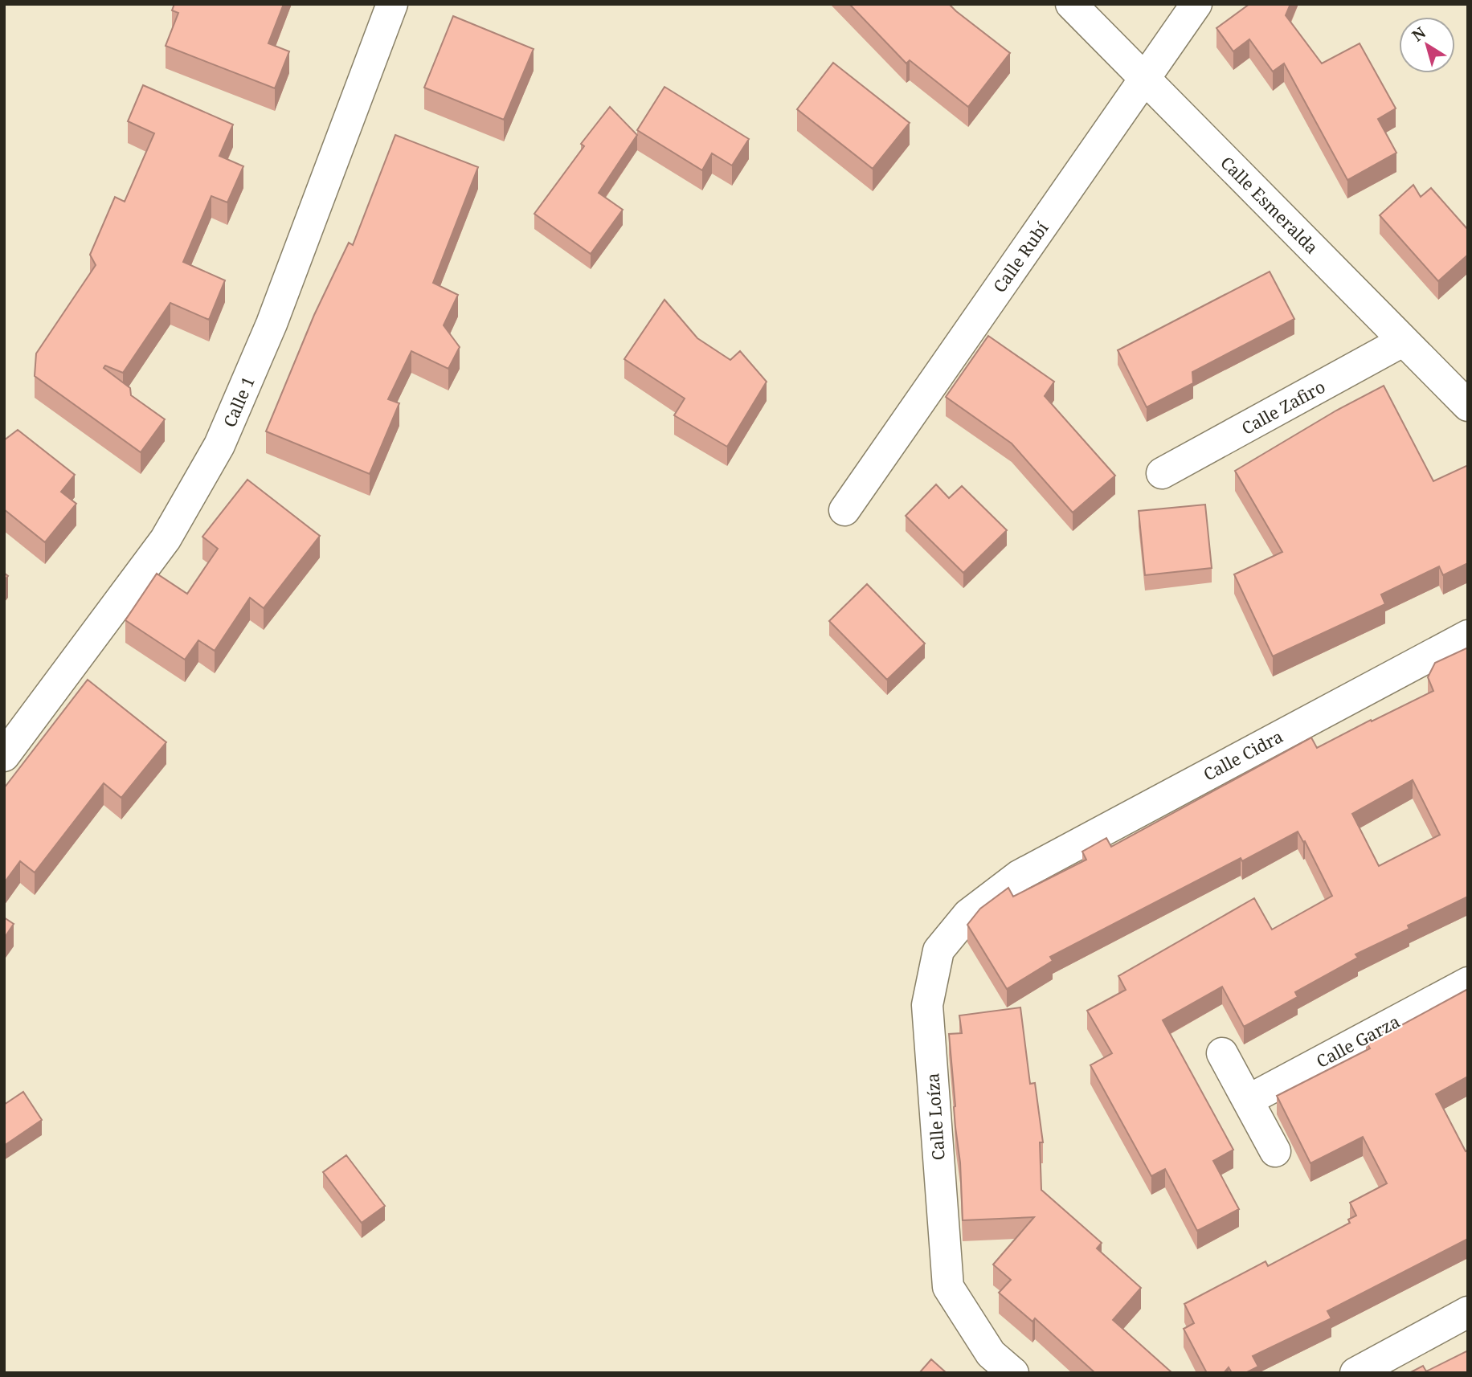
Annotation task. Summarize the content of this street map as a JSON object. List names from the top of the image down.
{
  "streets": {
    "street": [
      "Calle Esmeralda",
      "Calle Rubí",
      "Calle 1",
      "Calle Zafiro",
      "Calle Cidra",
      "Calle Garza",
      "Calle Loíza"
    ]
  },
  "crossings": [
    ["Calle Esmeralda", "Calle Rubí"],
    ["Calle Esmeralda", "Calle Zafiro"],
    ["Calle Cidra", "Calle Loíza"]
  ],
  "north": "top left"
}
